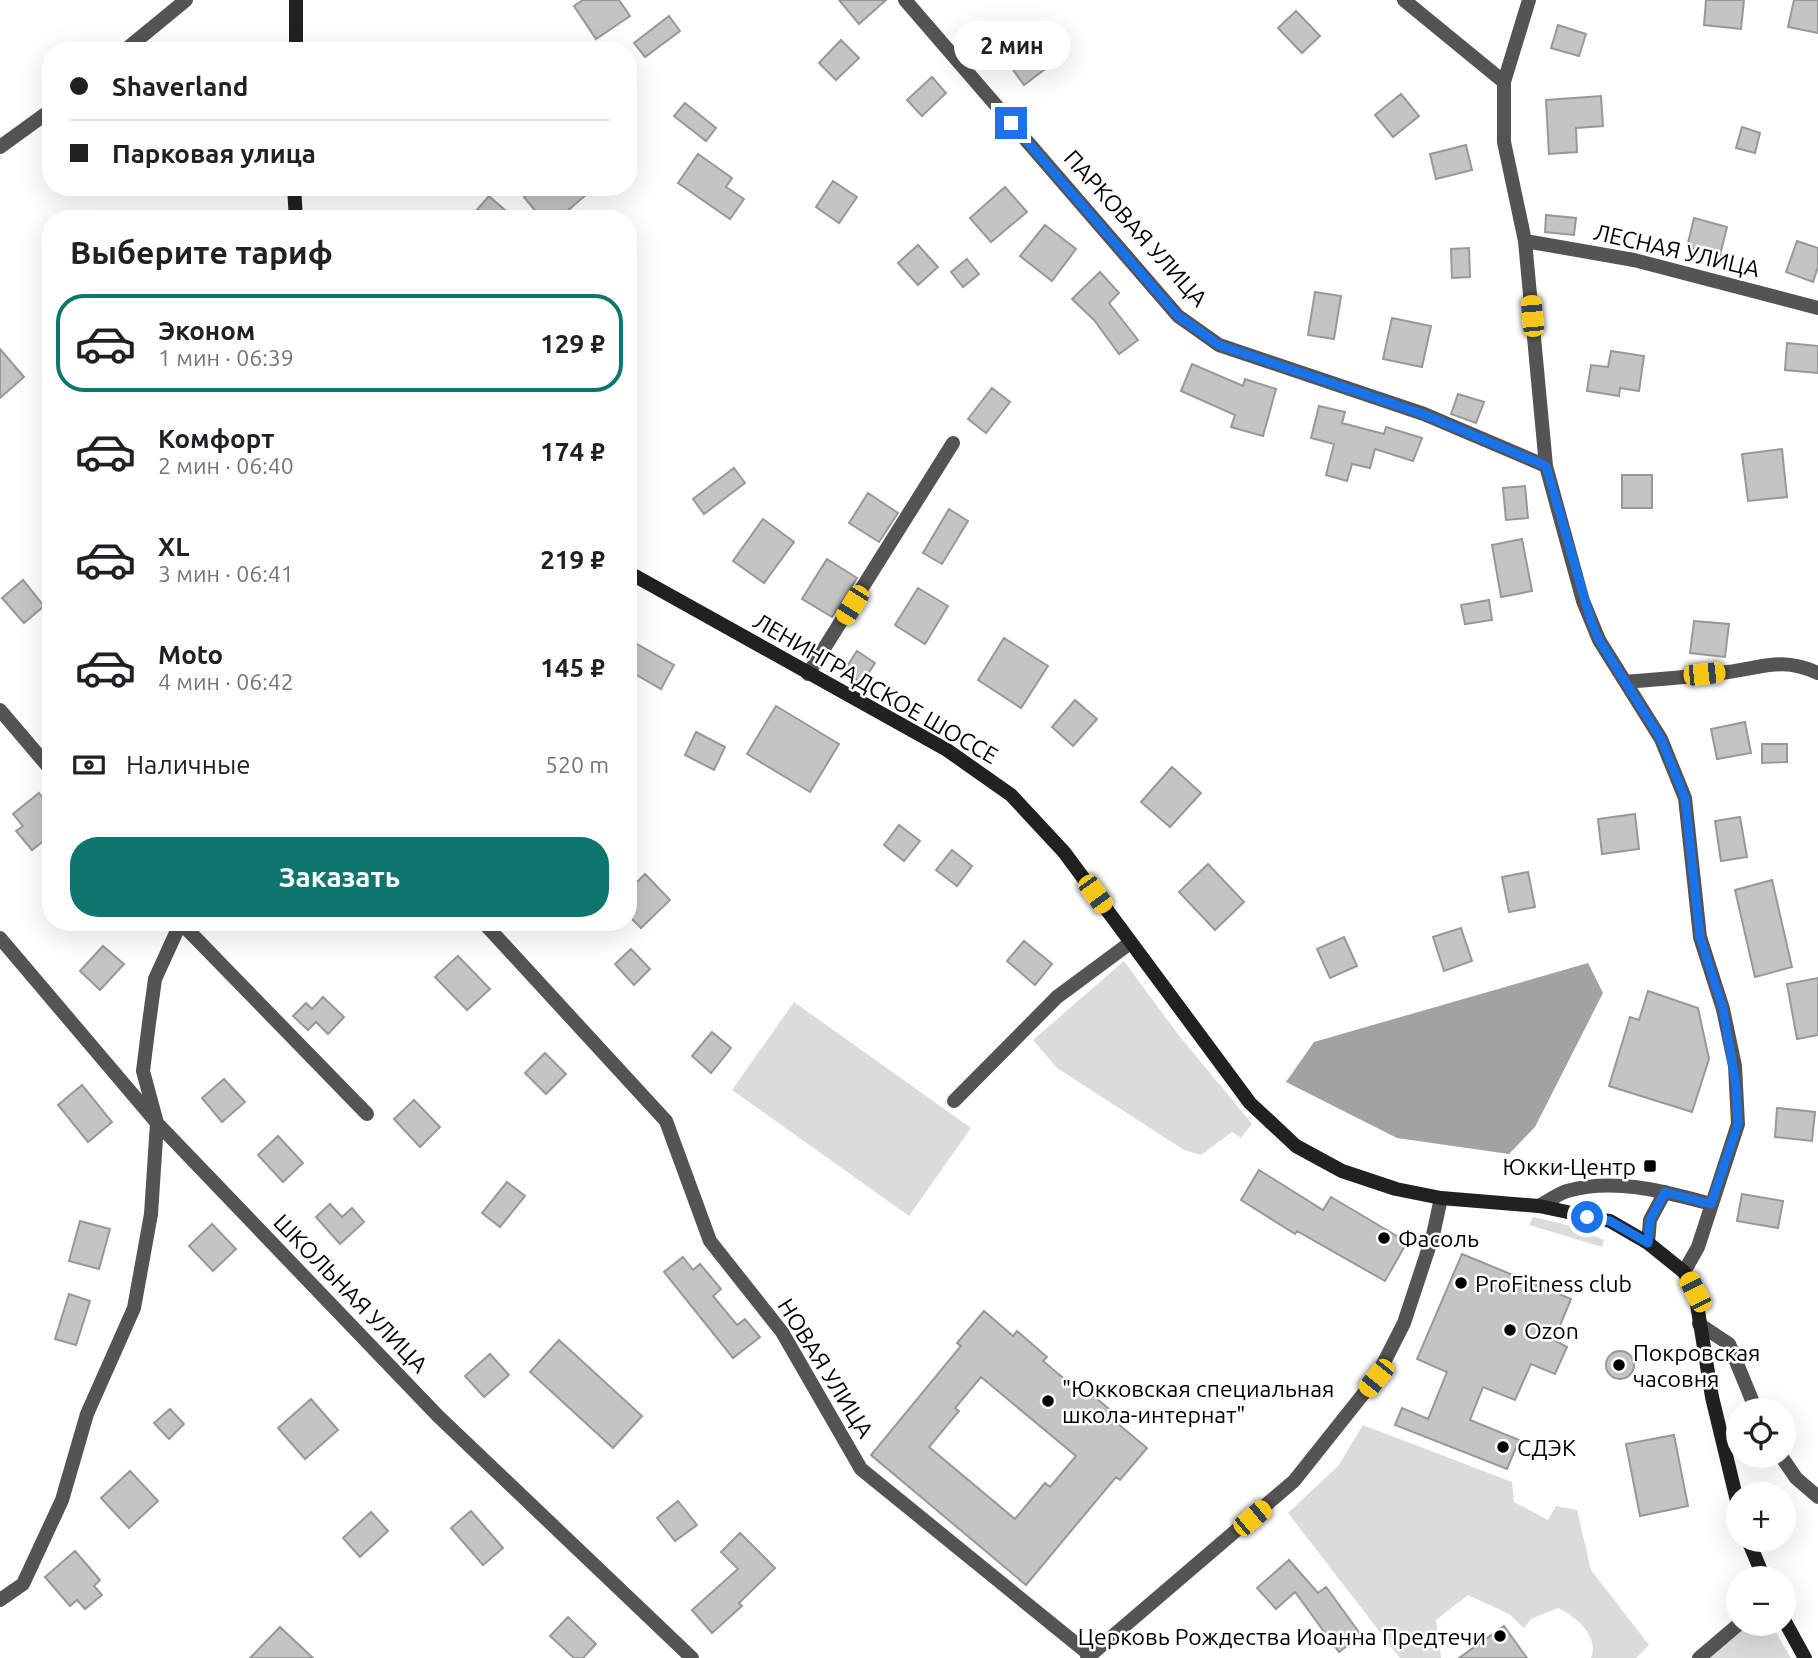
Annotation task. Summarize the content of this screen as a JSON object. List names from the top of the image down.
{
  "streets": {
    "main road": ["ЛЕНИНГРАДСКОЕ ШОССЕ"],
    "street": [
      "ПАРКОВАЯ УЛИЦА",
      "ЛЕСНАЯ УЛИЦА",
      "ШКОЛЬНАЯ УЛИЦА",
      "НОВАЯ УЛИЦА"
    ]
  },
  "places": {
    "transit": ["Юкки-Центр"],
    "other": [
      "Фасоль",
      "ProFitness club",
      "Ozon",
      "Покровская часовня",
      "\"Юкковская специальная школа-интернат\"",
      "СДЭК",
      "Церковь Рождества Иоанна Предтечи"
    ]
  },
  "page": {
    "bubble": "2 мин",
    "banner": ["Shaverland", "Парковая улица"],
    "heading": "Выберите тариф",
    "list": [
      {
        "name": "Эконом",
        "note": "1 мин · 06:39",
        "value": "129 ₽"
      },
      {
        "name": "Комфорт",
        "note": "2 мин · 06:40",
        "value": "174 ₽"
      },
      {
        "name": "XL",
        "note": "3 мин · 06:41",
        "value": "219 ₽"
      },
      {
        "name": "Moto",
        "note": "4 мин · 06:42",
        "value": "145 ₽"
      }
    ],
    "pay": ["Наличные", "520 m"],
    "buttons": "Заказать",
    "map_buttons": ["+", "−"]
  }
}
